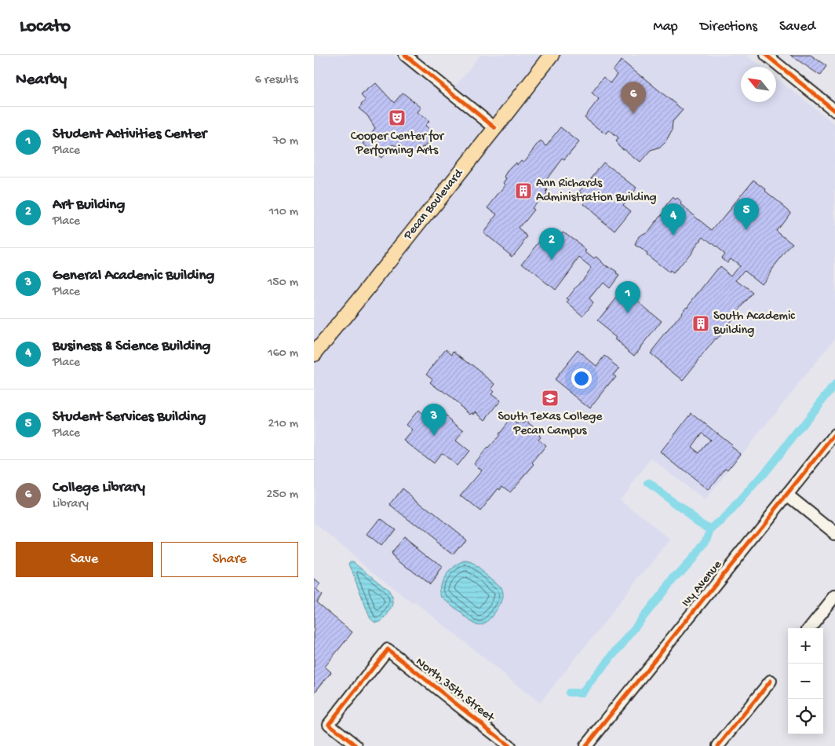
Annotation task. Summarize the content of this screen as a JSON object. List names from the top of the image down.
{
  "streets": {
    "main road": ["Pecan Boulevard"],
    "street": ["Ivy Avenue", "North 35th Street"]
  },
  "places": {
    "theatre": ["Cooper Center for Performing Arts"],
    "building": ["Ann Richards Administration Building", "South Academic Building"],
    "school or university": ["South Texas College Pecan Campus"]
  },
  "north": "top left",
  "page": {
    "header": "Locato",
    "nav": ["Map", "Directions", "Saved"],
    "heading": ["Nearby", "6 results"],
    "pins": [
      "6",
      "5",
      "4",
      "2",
      "1",
      "3"
    ],
    "list": [
      {
        "mark": "1",
        "name": "Student Activities Center",
        "note": "Place",
        "value": "70 m"
      },
      {
        "mark": "2",
        "name": "Art Building",
        "note": "Place",
        "value": "110 m"
      },
      {
        "mark": "3",
        "name": "General Academic Building",
        "note": "Place",
        "value": "150 m"
      },
      {
        "mark": "4",
        "name": "Business & Science Building",
        "note": "Place",
        "value": "160 m"
      },
      {
        "mark": "5",
        "name": "Student Services Building",
        "note": "Place",
        "value": "210 m"
      },
      {
        "mark": "6",
        "name": "College Library",
        "note": "Library",
        "value": "250 m"
      }
    ],
    "buttons": ["Save", "Share"],
    "map_buttons": ["+", "−"]
  }
}
